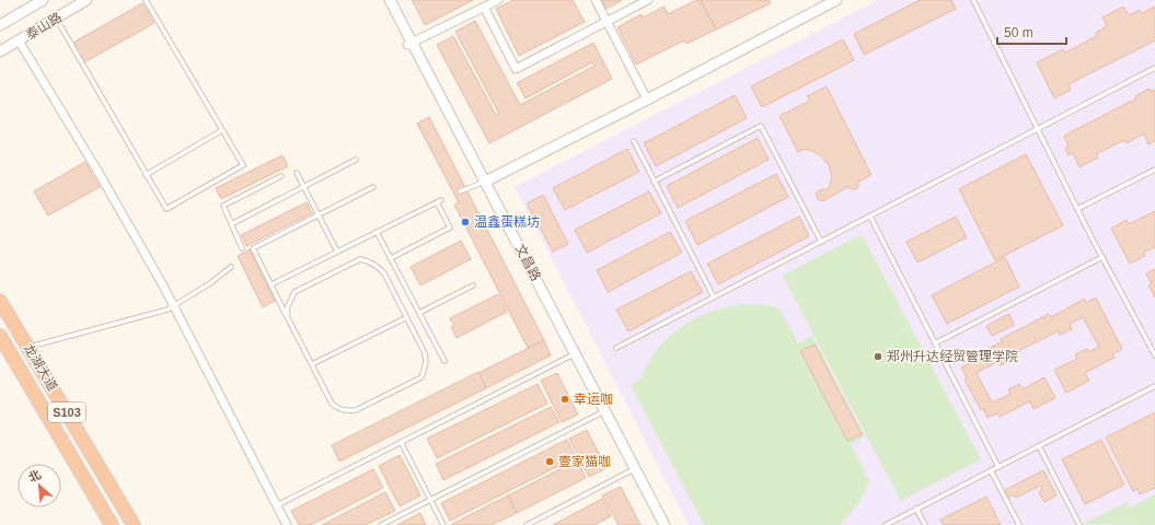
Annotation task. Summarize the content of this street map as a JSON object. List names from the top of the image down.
{
  "streets": {
    "highway": ["龙湖大道", "S103"],
    "street": ["泰山路", "文昌路"]
  },
  "places": [
    "温鑫蛋糕坊",
    "郑州升达经贸管理学院",
    "幸运咖",
    "壹家猫咖"
  ],
  "scale_bar": "50 m",
  "north": "top left"
}
